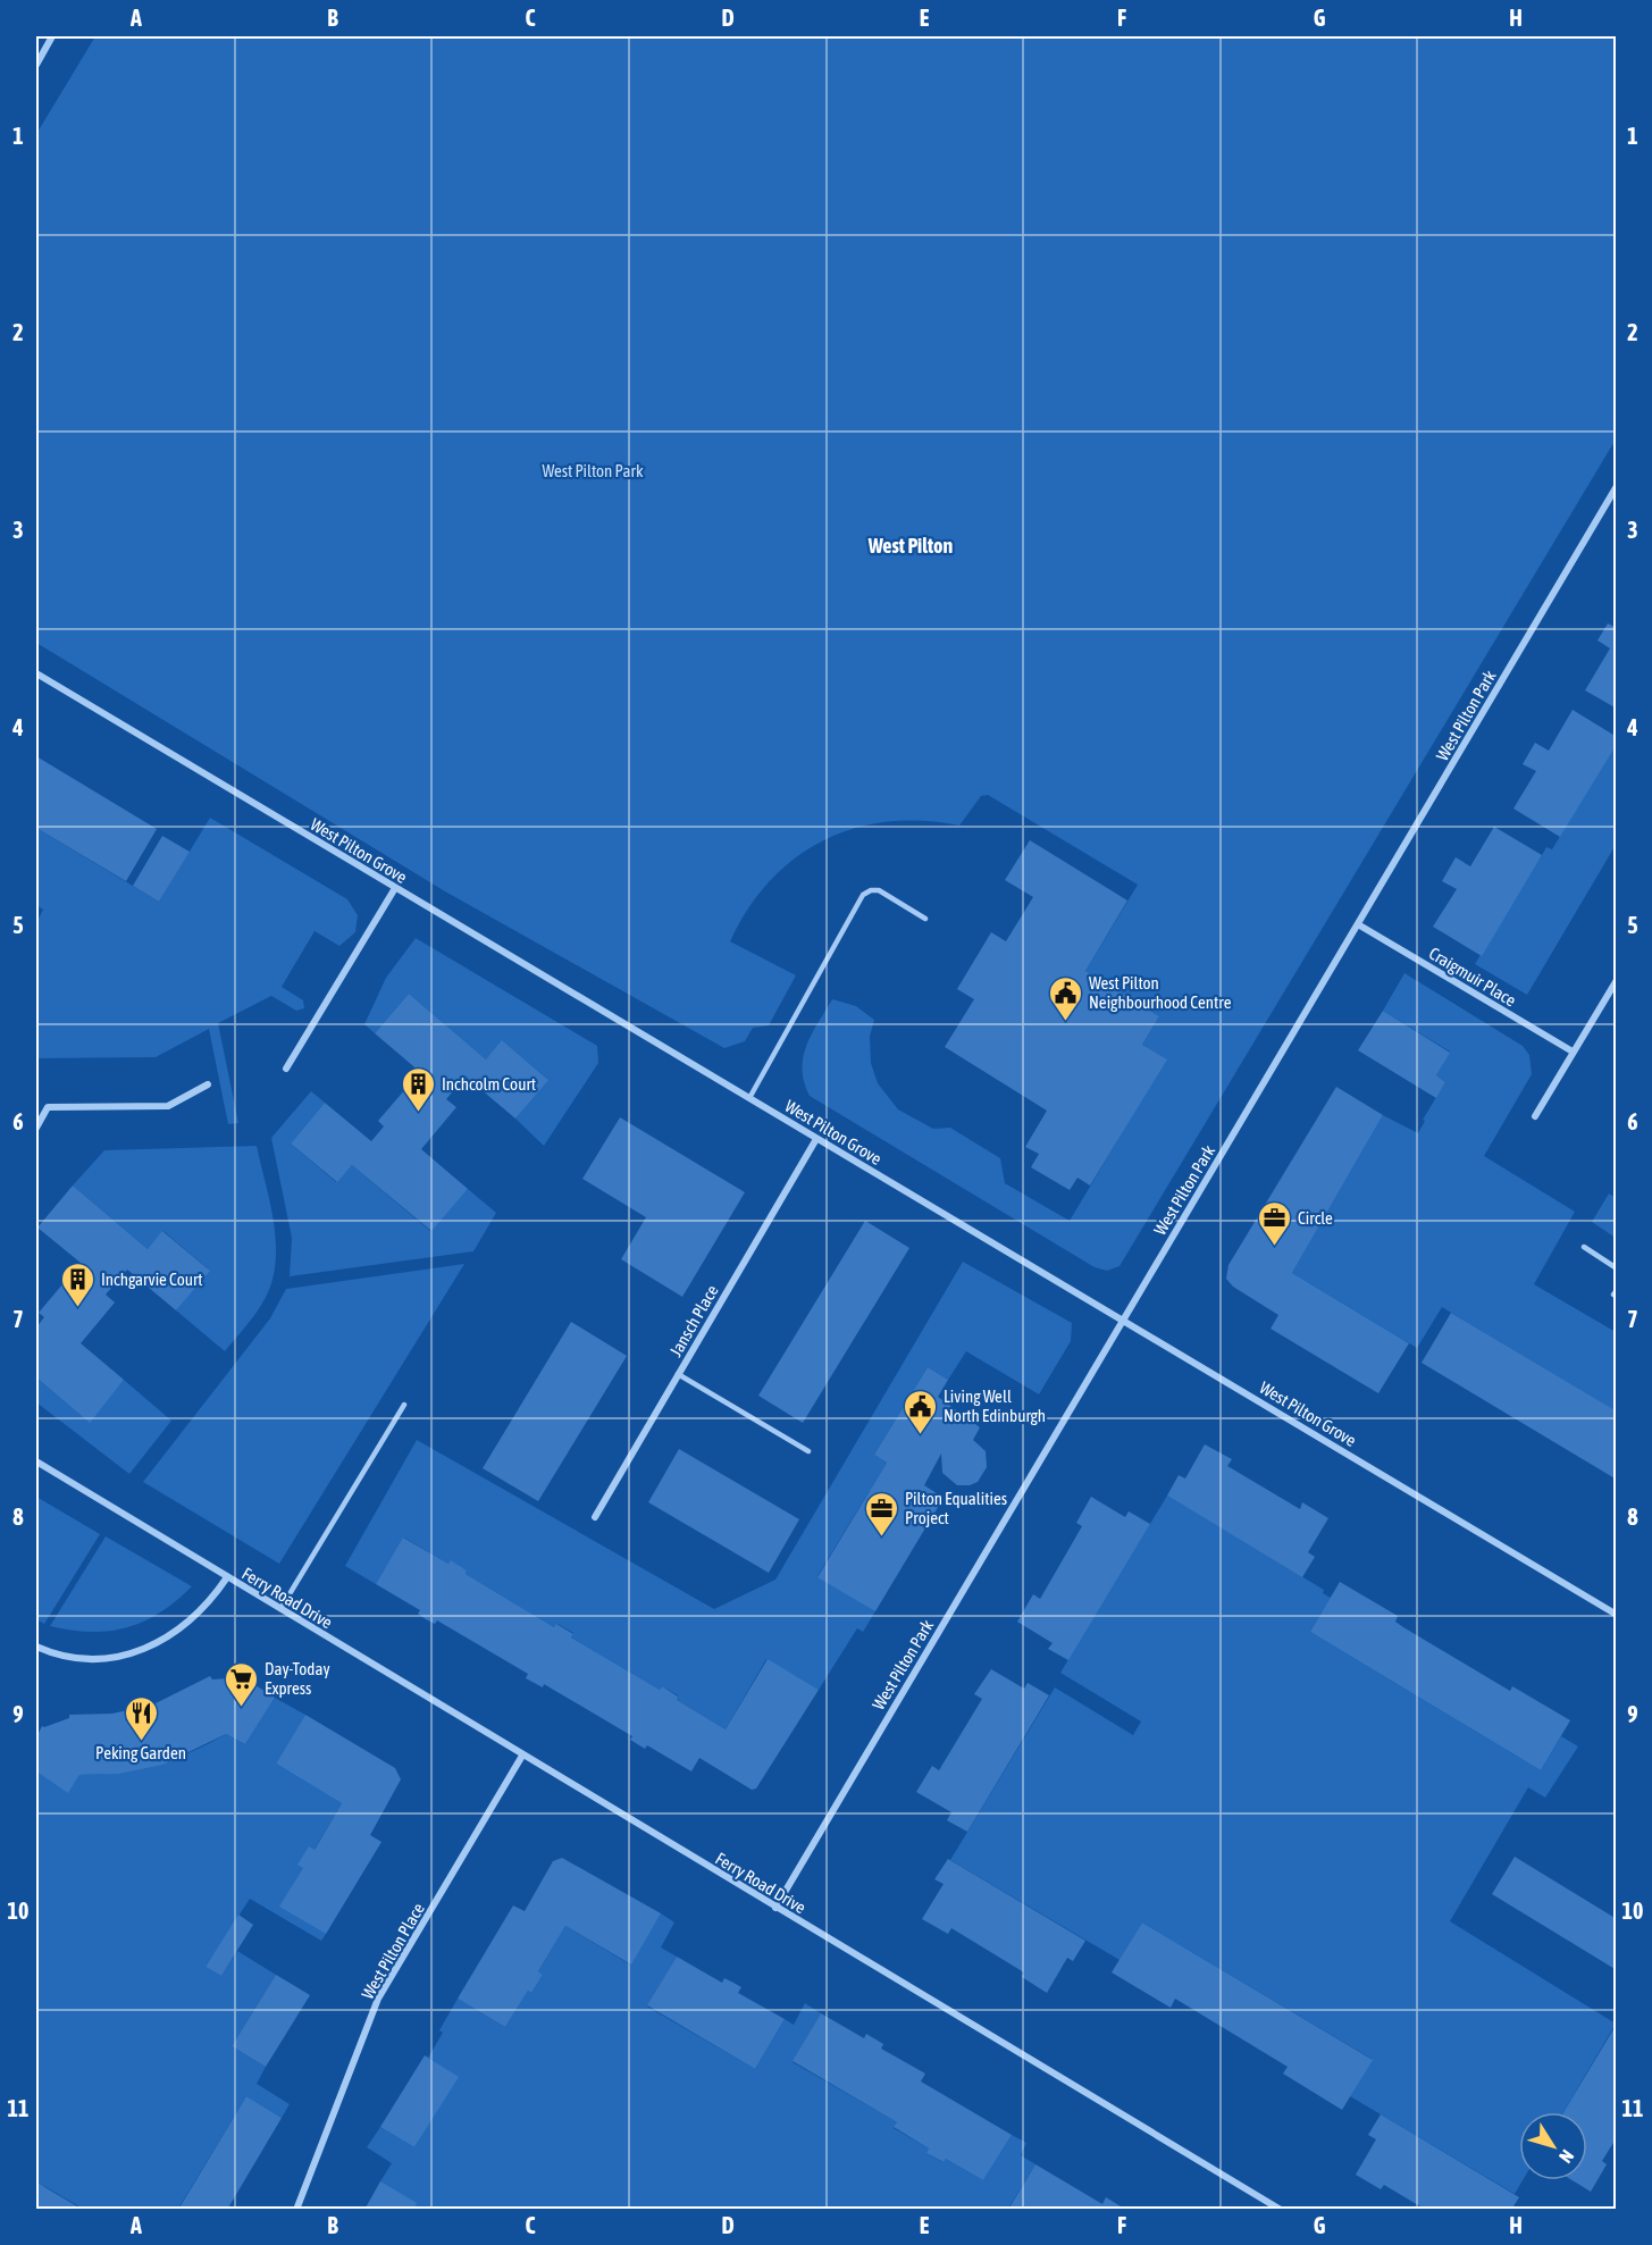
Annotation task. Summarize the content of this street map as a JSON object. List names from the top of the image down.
{
  "streets": {
    "street": [
      "West Pilton Park",
      "West Pilton Grove",
      "Craigmuir Place",
      "Jansch Place",
      "Ferry Road Drive",
      "West Pilton Place"
    ]
  },
  "crossings": [
    ["West Pilton Park", "West Pilton Grove"],
    ["West Pilton Park", "Craigmuir Place"],
    ["West Pilton Park", "Ferry Road Drive"],
    ["West Pilton Grove", "Jansch Place"],
    ["Ferry Road Drive", "West Pilton Place"]
  ],
  "districts": ["West Pilton"],
  "parks": ["West Pilton Park"],
  "places": {
    "public building": ["West Pilton Neighbourhood Centre", "Living Well North Edinburgh"],
    "building": ["Inchcolm Court", "Inchgarvie Court"],
    "office": ["Circle", "Pilton Equalities Project"],
    "supermarket": ["Day-Today Express"],
    "restaurant": ["Peking Garden"]
  },
  "north": "bottom right",
  "grid": {
    "columns": [
      "A",
      "B",
      "C",
      "D",
      "E",
      "F",
      "G",
      "H"
    ],
    "rows": [
      "1",
      "2",
      "3",
      "4",
      "5",
      "6",
      "7",
      "8",
      "9",
      "10",
      "11"
    ]
  }
}
